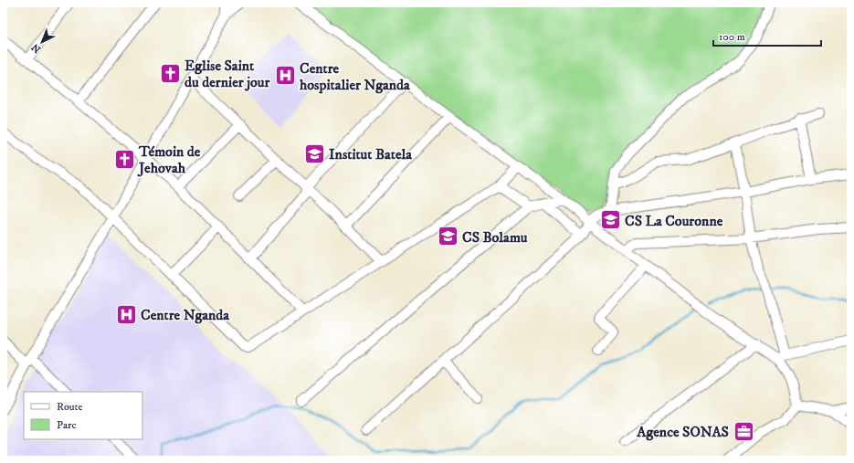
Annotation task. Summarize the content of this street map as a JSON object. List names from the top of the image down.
{
  "places": {
    "church": ["Eglise Saint du dernier jour", "Témoin de Jehovah"],
    "hospital": ["Centre hospitalier Nganda", "Centre Nganda"],
    "school or university": ["Institut Batela", "CS La Couronne", "CS Bolamu"],
    "office": ["Agence SONAS"]
  },
  "legend": ["Route", "Parc"],
  "scale_bar": "100 m",
  "north": "bottom left"
}
